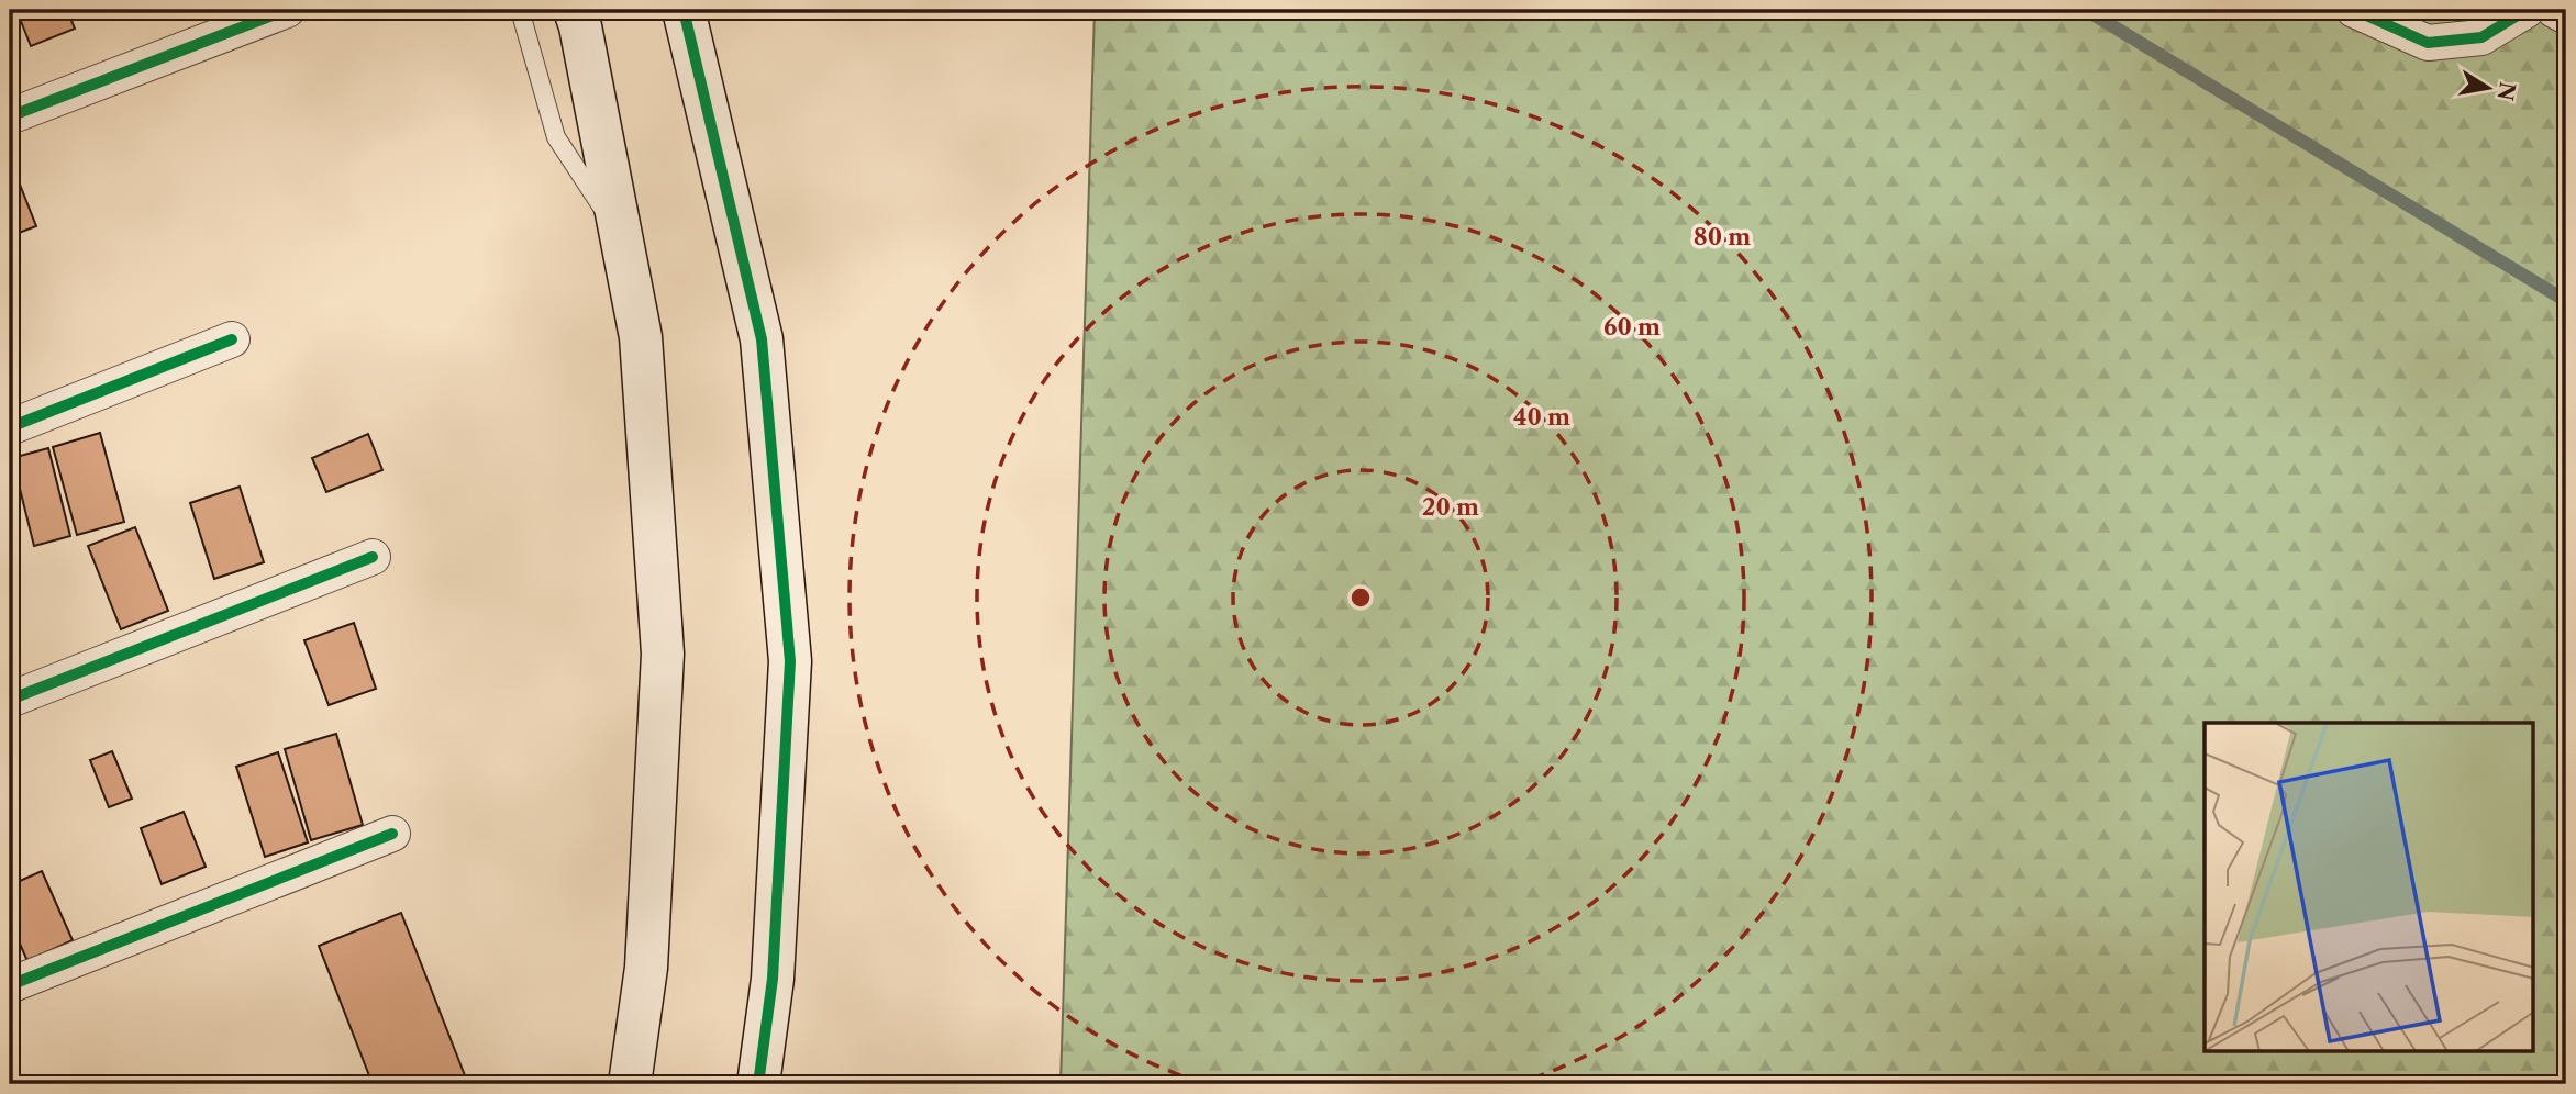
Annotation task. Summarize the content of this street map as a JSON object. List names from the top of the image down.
{
  "north": "right",
  "rings": [
    "80 m",
    "60 m",
    "40 m",
    "20 m"
  ]
}
